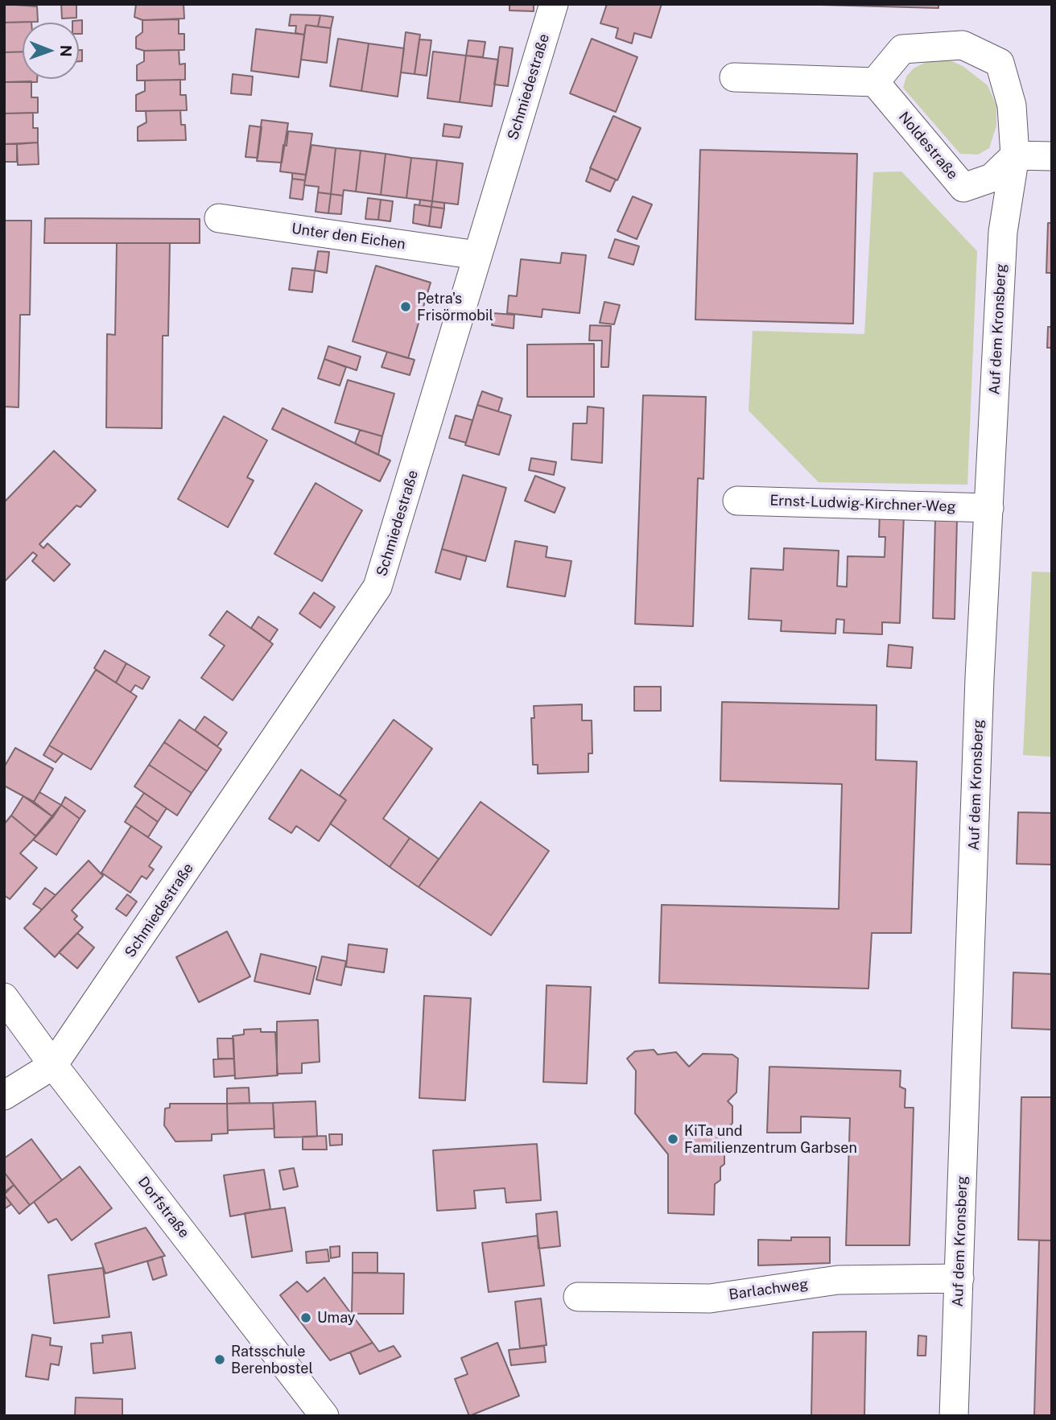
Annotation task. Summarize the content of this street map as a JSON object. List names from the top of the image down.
{
  "streets": {
    "street": [
      "Schmiedestraße",
      "Noldestraße",
      "Unter den Eichen",
      "Auf dem Kronsberg",
      "Ernst-Ludwig-Kirchner-Weg",
      "Dorfstraße",
      "Barlachweg"
    ]
  },
  "crossings": [
    ["Schmiedestraße", "Unter den Eichen"],
    ["Schmiedestraße", "Dorfstraße"],
    ["Noldestraße", "Auf dem Kronsberg"],
    ["Auf dem Kronsberg", "Ernst-Ludwig-Kirchner-Weg"],
    ["Auf dem Kronsberg", "Barlachweg"]
  ],
  "places": [
    "Petra's Frisörmobil",
    "KiTa und Familienzentrum Garbsen",
    "Umay",
    "Ratsschule Berenbostel"
  ],
  "north": "right"
}
